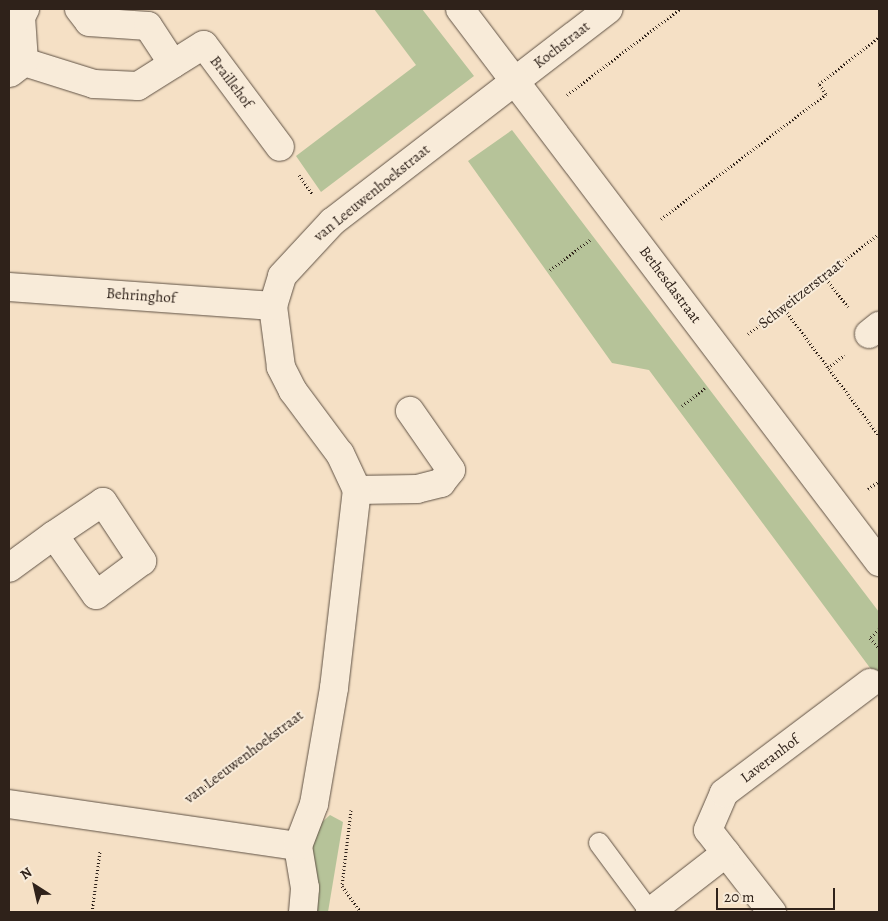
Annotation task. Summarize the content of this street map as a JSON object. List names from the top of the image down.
{
  "streets": {
    "street": [
      "Kochstraat",
      "Braillehof",
      "van Leeuwenhoekstraat",
      "Bethesdastraat",
      "Behringhof",
      "Laveranhof"
    ],
    "path": ["Schweitzerstraat"]
  },
  "crossings": [
    ["Kochstraat", "van Leeuwenhoekstraat"],
    ["Kochstraat", "Bethesdastraat"],
    ["van Leeuwenhoekstraat", "Bethesdastraat"],
    ["van Leeuwenhoekstraat", "Behringhof"],
    ["Bethesdastraat", "Schweitzerstraat"]
  ],
  "scale_bar": "20 m",
  "north": "top left"
}
